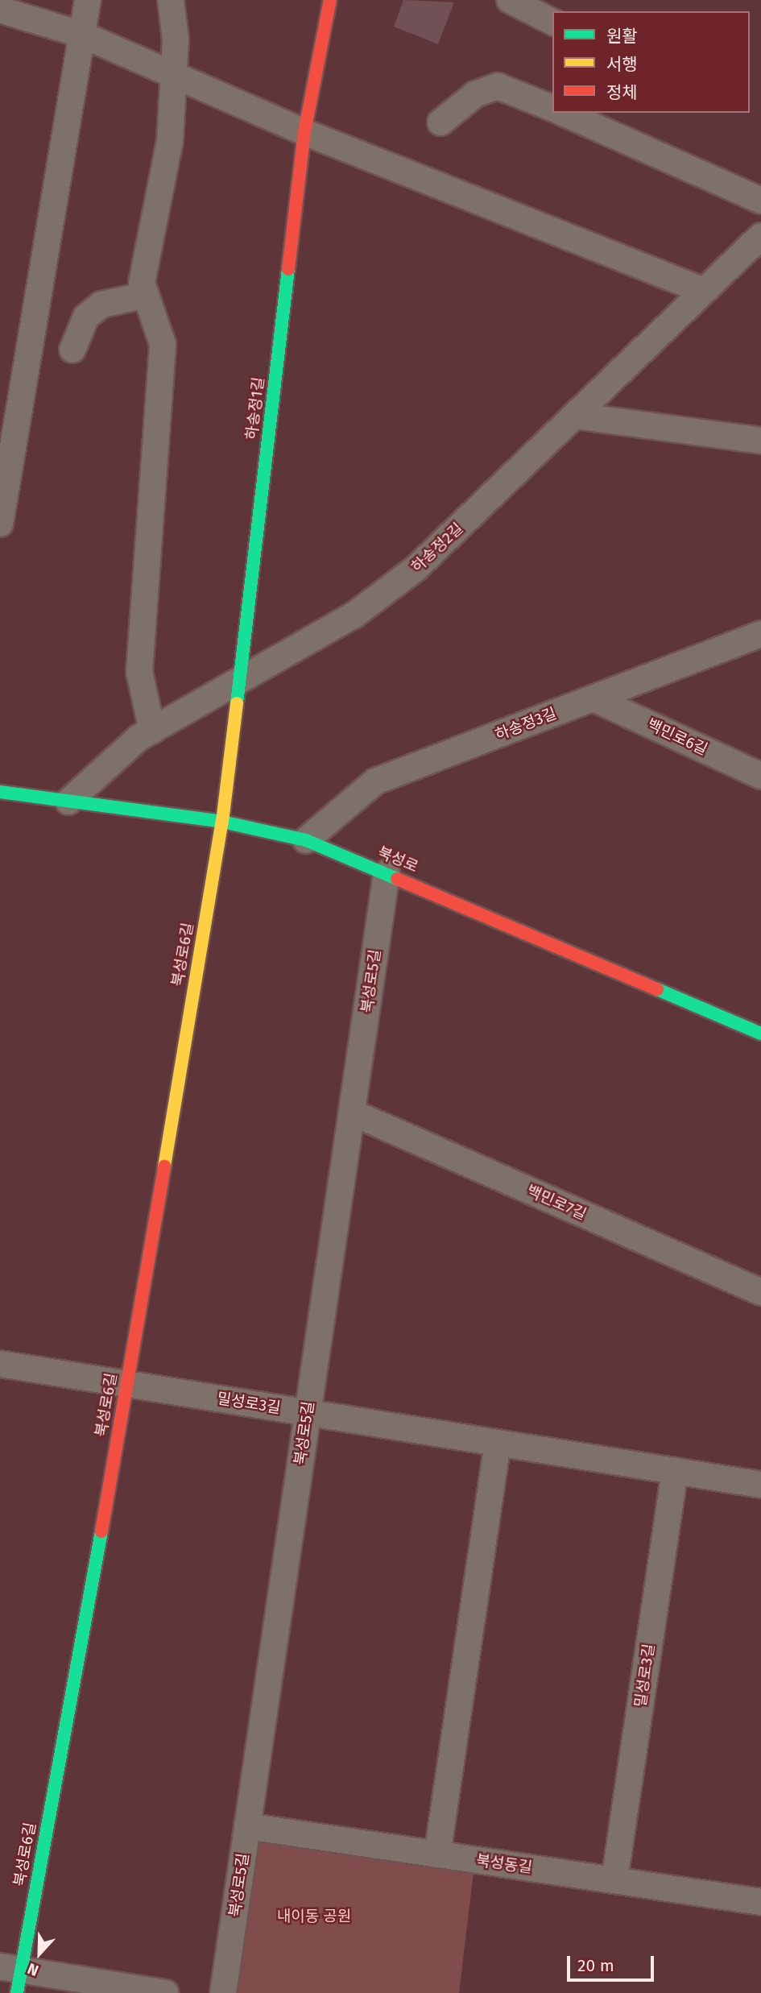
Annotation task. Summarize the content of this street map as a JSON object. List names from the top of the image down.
{
  "streets": {
    "street": [
      "하송정1길",
      "하송정2길",
      "하송정3길",
      "백민로6길",
      "북성로",
      "북성로6길",
      "북성로5길",
      "백민로7길",
      "밀성로3길",
      "북성동길"
    ]
  },
  "crossings": [
    ["하송정1길", "하송정2길"],
    ["하송정1길", "북성로"],
    ["하송정1길", "북성로6길"],
    ["하송정2길", "북성로"],
    ["하송정3길", "백민로6길"],
    ["하송정3길", "북성로"],
    ["북성로", "북성로6길"],
    ["북성로", "북성로5길"],
    ["북성로6길", "밀성로3길"],
    ["북성로5길", "백민로7길"],
    ["북성로5길", "밀성로3길"],
    ["북성로5길", "북성동길"],
    ["밀성로3길", "북성동길"]
  ],
  "parks": ["내이동 공원"],
  "legend": ["원활", "서행", "정체"],
  "scale_bar": "20 m",
  "north": "bottom"
}
